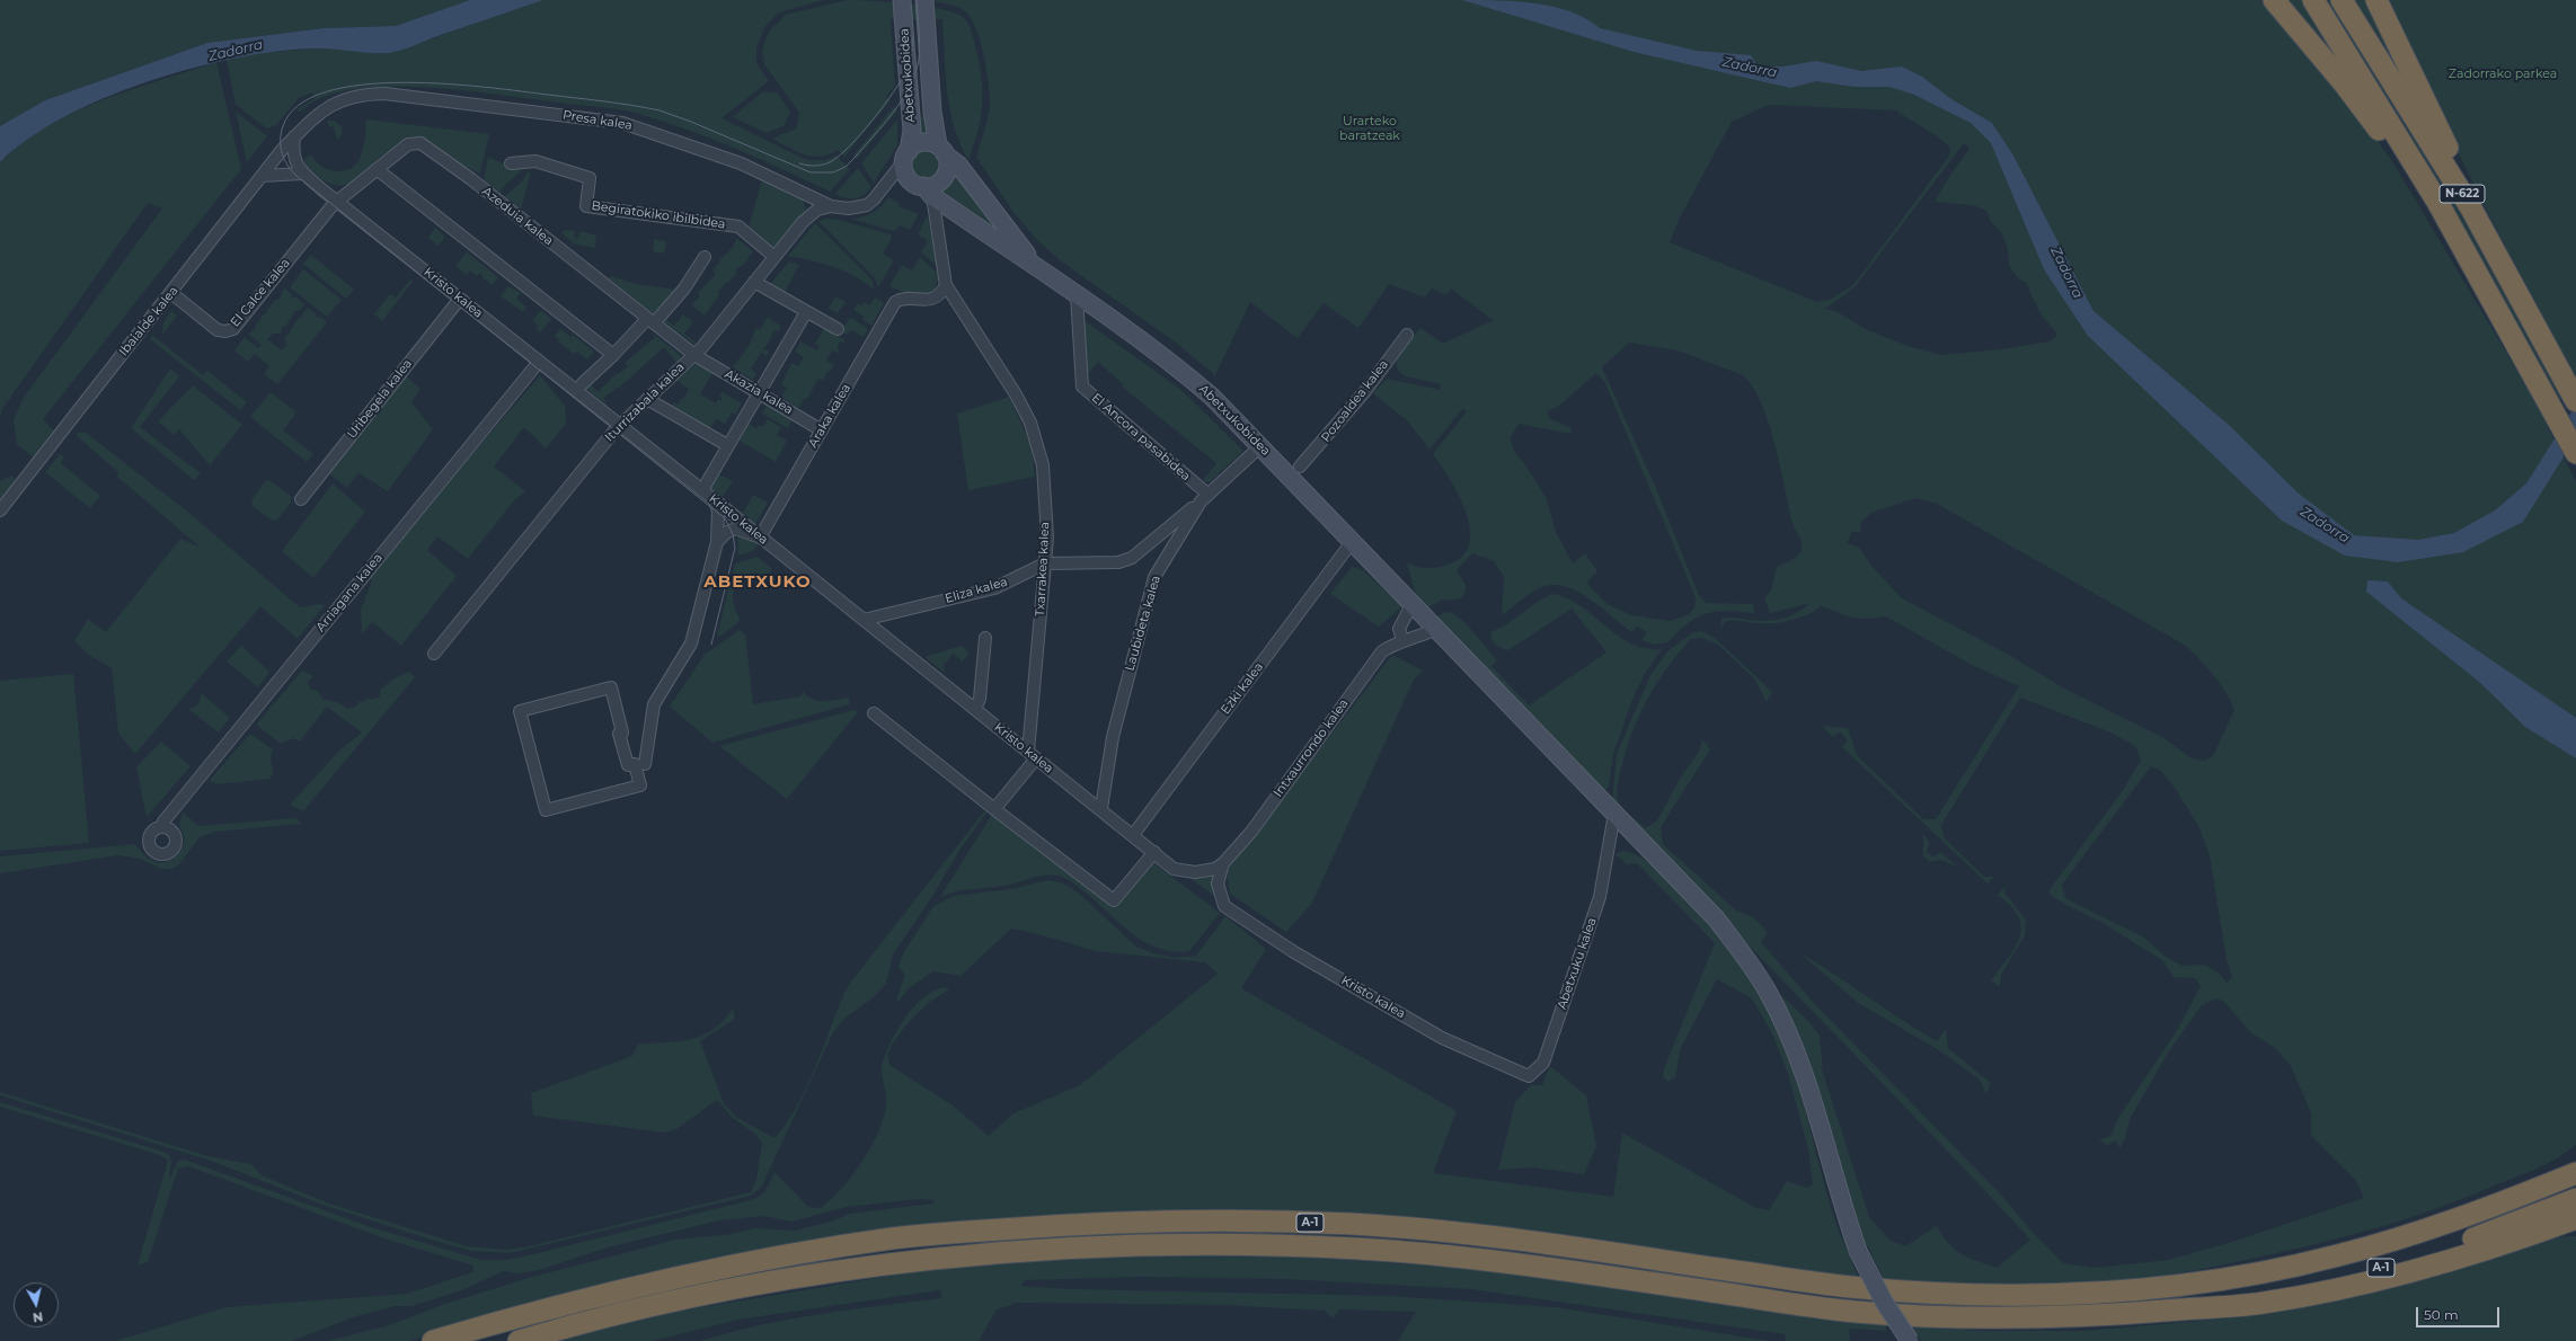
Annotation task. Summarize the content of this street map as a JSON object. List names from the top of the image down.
{
  "streets": {
    "highway": ["N-622", "A-1"],
    "street": [
      "Abetxukobidea",
      "Presa kalea",
      "Begiratokiko ibilbidea",
      "Azeduia kalea",
      "El Calce kalea",
      "Kristo kalea",
      "Ibaialde kalea",
      "Akazia kalea",
      "Uribegela kalea",
      "Pozoaldea kalea",
      "Iturrizabala kalea",
      "Araka kalea",
      "El Ancora pasabidea",
      "Txarrakea kalea",
      "Eliza kalea",
      "Arriagana kalea",
      "Laubideta kalea",
      "Ezki kalea",
      "Intxaurrondo kalea",
      "Abetxuku kalea"
    ]
  },
  "crossings": [
    ["Abetxukobidea", "Presa kalea"],
    ["Abetxukobidea", "El Ancora pasabidea"],
    ["Abetxukobidea", "Txarrakea kalea"],
    ["Abetxukobidea", "Laubideta kalea"],
    ["Abetxukobidea", "Ezki kalea"],
    ["Abetxukobidea", "Intxaurrondo kalea"],
    ["Abetxukobidea", "Abetxuku kalea"],
    ["Presa kalea", "Kristo kalea"],
    ["Presa kalea", "Ibaialde kalea"],
    ["Presa kalea", "Iturrizabala kalea"],
    ["Presa kalea", "Txarrakea kalea"],
    ["Begiratokiko ibilbidea", "Iturrizabala kalea"],
    ["Azeduia kalea", "El Calce kalea"],
    ["Azeduia kalea", "Kristo kalea"],
    ["Azeduia kalea", "Akazia kalea"],
    ["Azeduia kalea", "Iturrizabala kalea"],
    ["El Calce kalea", "Kristo kalea"],
    ["El Calce kalea", "Ibaialde kalea"],
    ["Kristo kalea", "Ibaialde kalea"],
    ["Kristo kalea", "Uribegela kalea"],
    ["Kristo kalea", "Iturrizabala kalea"],
    ["Kristo kalea", "Araka kalea"],
    ["Kristo kalea", "Txarrakea kalea"],
    ["Kristo kalea", "Eliza kalea"],
    ["Kristo kalea", "Arriagana kalea"],
    ["Kristo kalea", "Laubideta kalea"],
    ["Kristo kalea", "Ezki kalea"],
    ["Kristo kalea", "Intxaurrondo kalea"],
    ["Kristo kalea", "Abetxuku kalea"],
    ["Akazia kalea", "Iturrizabala kalea"],
    ["Akazia kalea", "Araka kalea"],
    ["Araka kalea", "Txarrakea kalea"],
    ["El Ancora pasabidea", "Eliza kalea"],
    ["El Ancora pasabidea", "Laubideta kalea"],
    ["Txarrakea kalea", "Eliza kalea"],
    ["Eliza kalea", "Laubideta kalea"]
  ],
  "districts": ["ABETXUKO"],
  "water": ["Zadorra"],
  "parks": ["Zadorrako parkea", "Urarteko baratzeak"],
  "scale_bar": "50 m",
  "north": "bottom"
}
